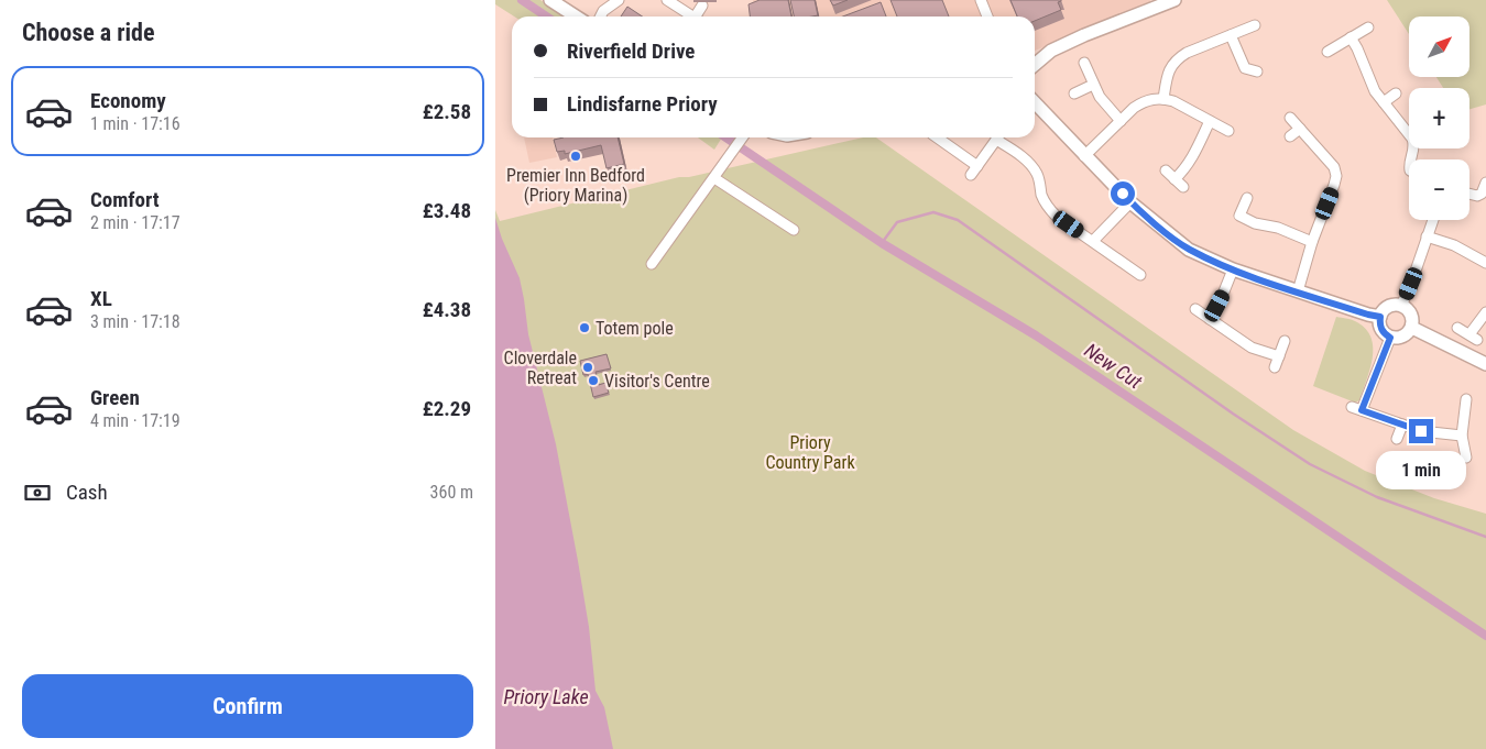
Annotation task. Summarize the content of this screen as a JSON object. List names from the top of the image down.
{
  "water": ["New Cut", "Priory Lake"],
  "parks": ["Priory Country Park"],
  "places": [
    "Premier Inn Bedford (Priory Marina)",
    "Totem pole",
    "Cloverdale Retreat",
    "Visitor's Centre"
  ],
  "north": "top right",
  "page": {
    "heading": "Choose a ride",
    "map_buttons": ["+", "−"],
    "banner": ["Riverfield Drive", "Lindisfarne Priory"],
    "list": [
      {
        "name": "Economy",
        "note": "1 min · 17:16",
        "value": "£2.58"
      },
      {
        "name": "Comfort",
        "note": "2 min · 17:17",
        "value": "£3.48"
      },
      {
        "name": "XL",
        "note": "3 min · 17:18",
        "value": "£4.38"
      },
      {
        "name": "Green",
        "note": "4 min · 17:19",
        "value": "£2.29"
      }
    ],
    "bubble": "1 min",
    "pay": ["Cash", "360 m"],
    "buttons": "Confirm"
  }
}
